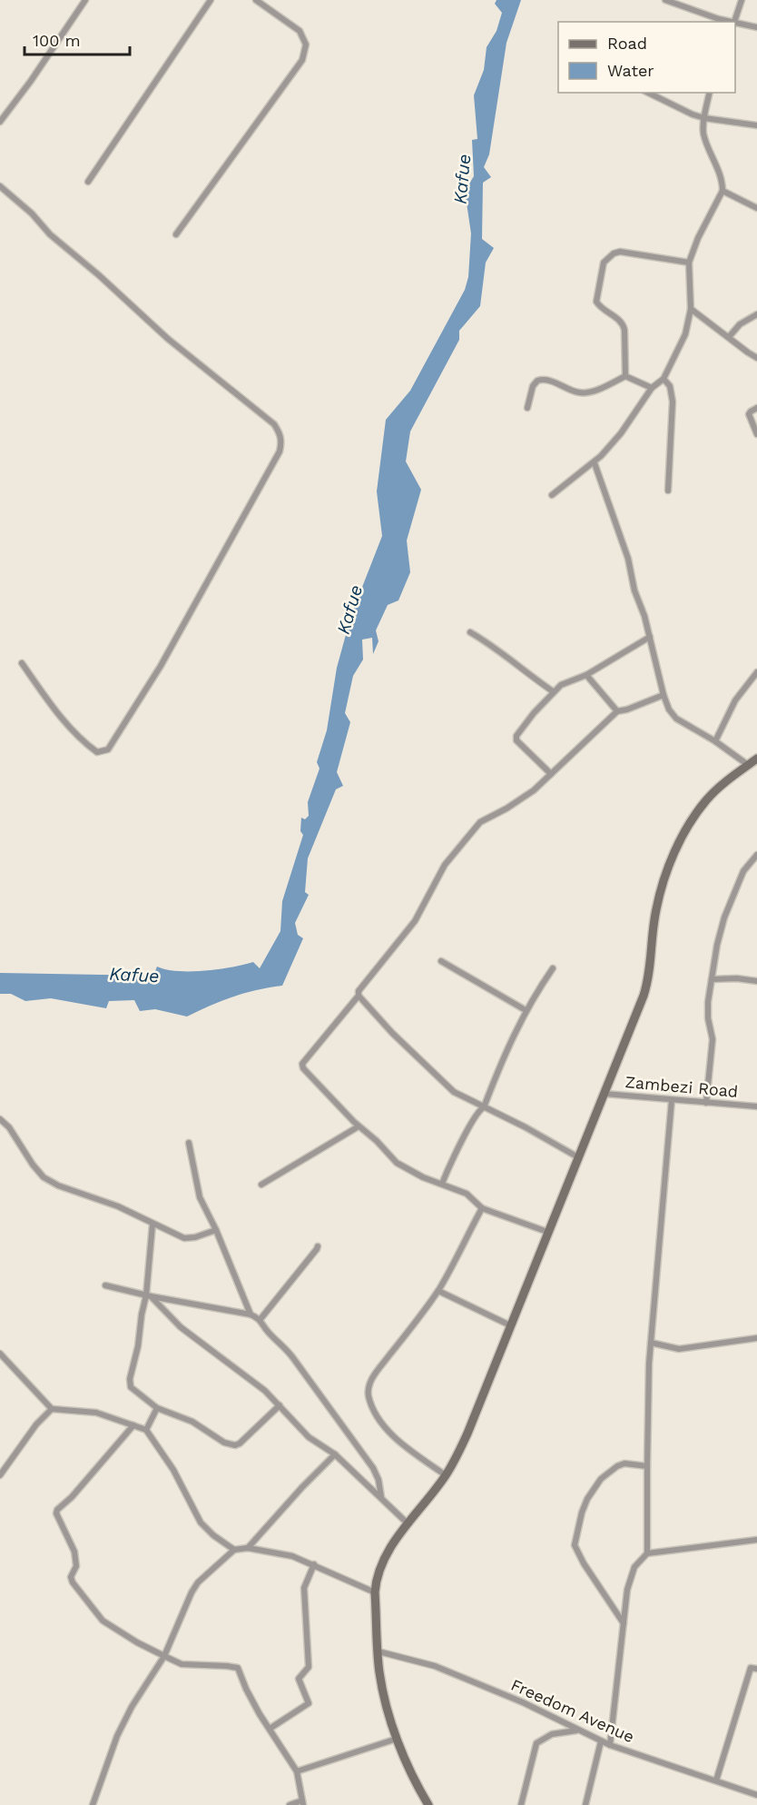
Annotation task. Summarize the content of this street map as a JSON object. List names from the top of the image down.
{
  "streets": {
    "street": ["Zambezi Road", "Freedom Avenue"]
  },
  "water": ["Kafue"],
  "legend": ["Road", "Water"],
  "scale_bar": "100 m"
}
